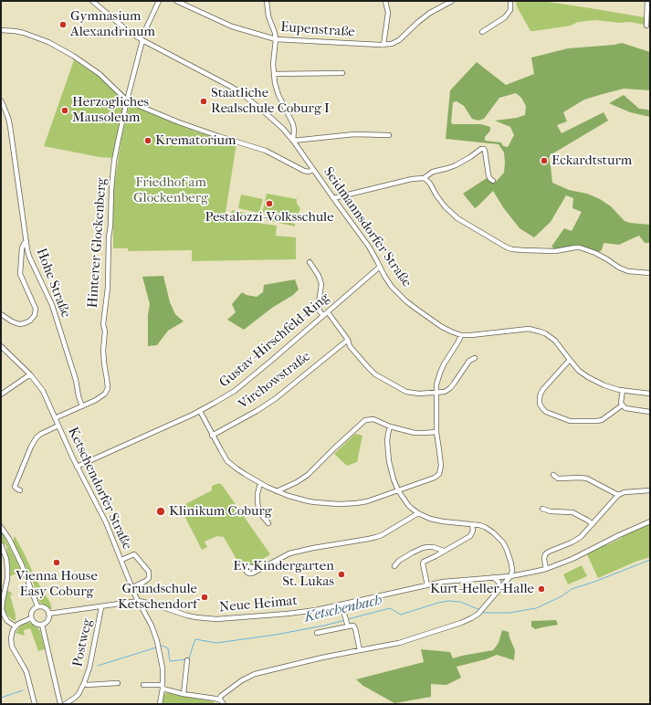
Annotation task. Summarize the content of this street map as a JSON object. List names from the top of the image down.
{
  "streets": {
    "street": [
      "Eupenstraße",
      "Seidmannsdorfer Straße",
      "Hinterer Glockenberg",
      "Hohe Straße",
      "Gustav-Hirschfeld-Ring",
      "Virchowstraße",
      "Ketschendorfer Straße",
      "Neue Heimat",
      "Postweg"
    ]
  },
  "crossings": [
    ["Seidmannsdorfer Straße", "Hinterer Glockenberg"],
    ["Seidmannsdorfer Straße", "Gustav-Hirschfeld-Ring"],
    ["Hinterer Glockenberg", "Hohe Straße"],
    ["Hinterer Glockenberg", "Ketschendorfer Straße"],
    ["Gustav-Hirschfeld-Ring", "Ketschendorfer Straße"],
    ["Ketschendorfer Straße", "Neue Heimat"],
    ["Ketschendorfer Straße", "Postweg"],
    ["Neue Heimat", "Postweg"]
  ],
  "water": ["Ketschenbach"],
  "parks": ["Friedhof am Glockenberg"],
  "places": [
    "Gymnasium Alexandrinum",
    "Staatliche Realschule Coburg I",
    "Herzogliches Mausoleum",
    "Krematorium",
    "Eckardtsturm",
    "Pestalozzi-Volksschule",
    "Klinikum Coburg",
    "Vienna House Easy Coburg",
    "Ev. Kindergarten St. Lukas",
    "Kurt-Heller-Halle",
    "Grundschule Ketschendorf"
  ]
}
